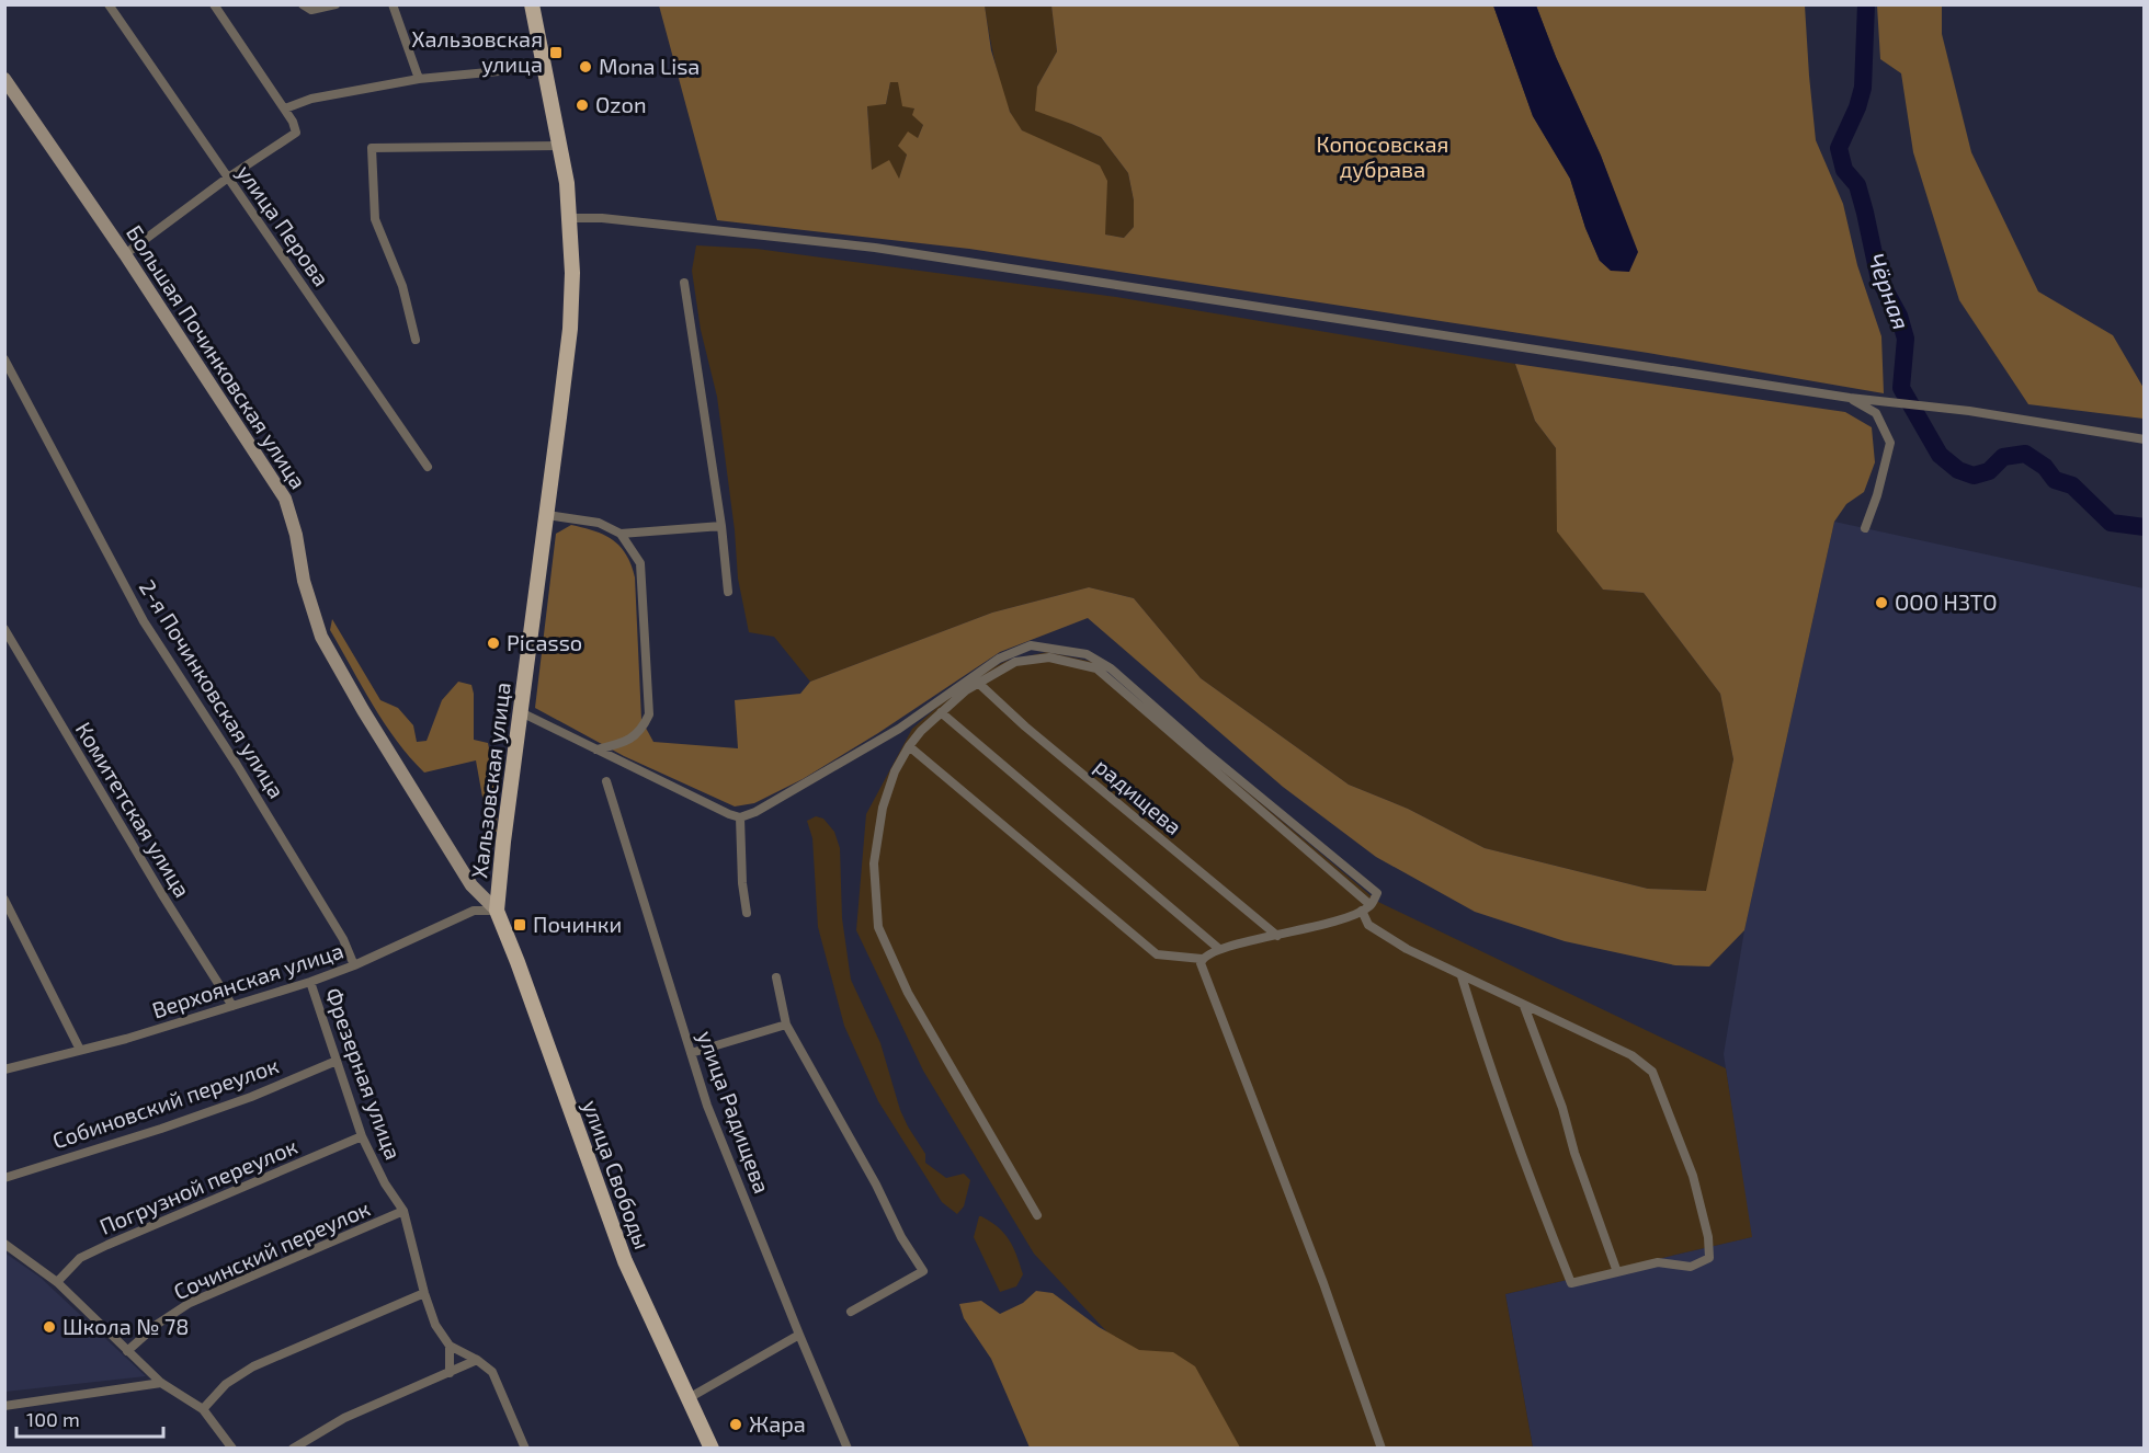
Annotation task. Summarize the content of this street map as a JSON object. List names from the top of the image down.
{
  "streets": {
    "main road": ["Хальзовская улица", "улица Свободы"],
    "street": [
      "улица Перова",
      "Большая Починковская улица",
      "2-я Починковская улица",
      "радищева",
      "Комитетская улица",
      "Верхоянская улица",
      "Фрезерная улица",
      "Собиновский переулок",
      "улица Радищева",
      "Погрузной переулок",
      "Сочинский переулок"
    ]
  },
  "crossings": [
    ["Большая Починковская улица", "Хальзовская улица"],
    ["Большая Починковская улица", "Верхоянская улица"],
    ["Большая Починковская улица", "улица Свободы"],
    ["2-я Починковская улица", "Верхоянская улица"],
    ["Хальзовская улица", "Верхоянская улица"],
    ["Хальзовская улица", "улица Свободы"],
    ["Комитетская улица", "Верхоянская улица"],
    ["Верхоянская улица", "Фрезерная улица"],
    ["Верхоянская улица", "улица Свободы"],
    ["Фрезерная улица", "Собиновский переулок"],
    ["Фрезерная улица", "Погрузной переулок"],
    ["Фрезерная улица", "Сочинский переулок"]
  ],
  "water": ["Чёрная"],
  "parks": ["Копосовская дубрава"],
  "places": {
    "transit": ["Хальзовская улица", "Починки"],
    "other": [
      "Mona Lisa",
      "Ozon",
      "ООО НЗТО",
      "Picasso",
      "Школа № 78",
      "Жара"
    ]
  },
  "scale_bar": "100 m"
}
